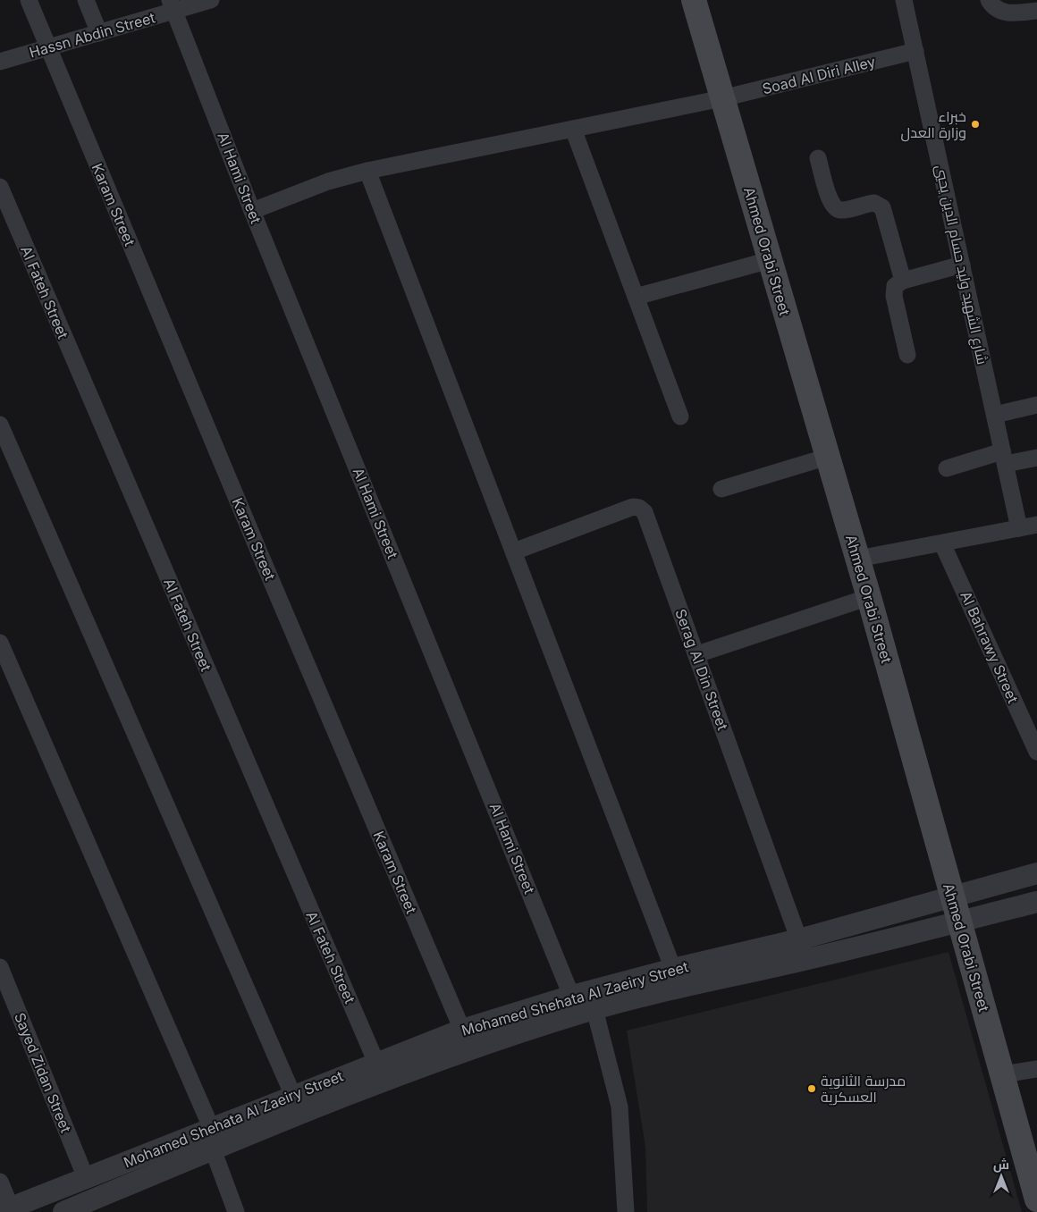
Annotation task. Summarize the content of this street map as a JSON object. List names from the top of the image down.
{
  "streets": {
    "main road": ["Ahmed Orabi Street"],
    "street": [
      "Hassn Abdin Street",
      "Soad Al Diri Alley",
      "Al Hami Street",
      "Karam Street",
      "شارع الشهيد وليد حسام الدين يحيي",
      "Al Fateh Street",
      "Al Bahrawy Street",
      "Serag Al Din Street",
      "Mohamed Shehata Al Zaeiry Street",
      "Sayed Zidan Street"
    ]
  },
  "crossings": [
    ["Hassn Abdin Street", "Al Hami Street"],
    ["Hassn Abdin Street", "Karam Street"],
    ["Soad Al Diri Alley", "Al Hami Street"],
    ["Soad Al Diri Alley", "Ahmed Orabi Street"],
    ["Soad Al Diri Alley", "شارع الشهيد وليد حسام الدين يحيي"],
    ["Al Hami Street", "Mohamed Shehata Al Zaeiry Street"],
    ["Karam Street", "Mohamed Shehata Al Zaeiry Street"],
    ["Ahmed Orabi Street", "Mohamed Shehata Al Zaeiry Street"],
    ["Al Fateh Street", "Mohamed Shehata Al Zaeiry Street"],
    ["Serag Al Din Street", "Mohamed Shehata Al Zaeiry Street"],
    ["Mohamed Shehata Al Zaeiry Street", "Sayed Zidan Street"]
  ],
  "places": ["خبراء وزارة العدل", "مدرسة الثانوية العسكرية"],
  "north": "top"
}
